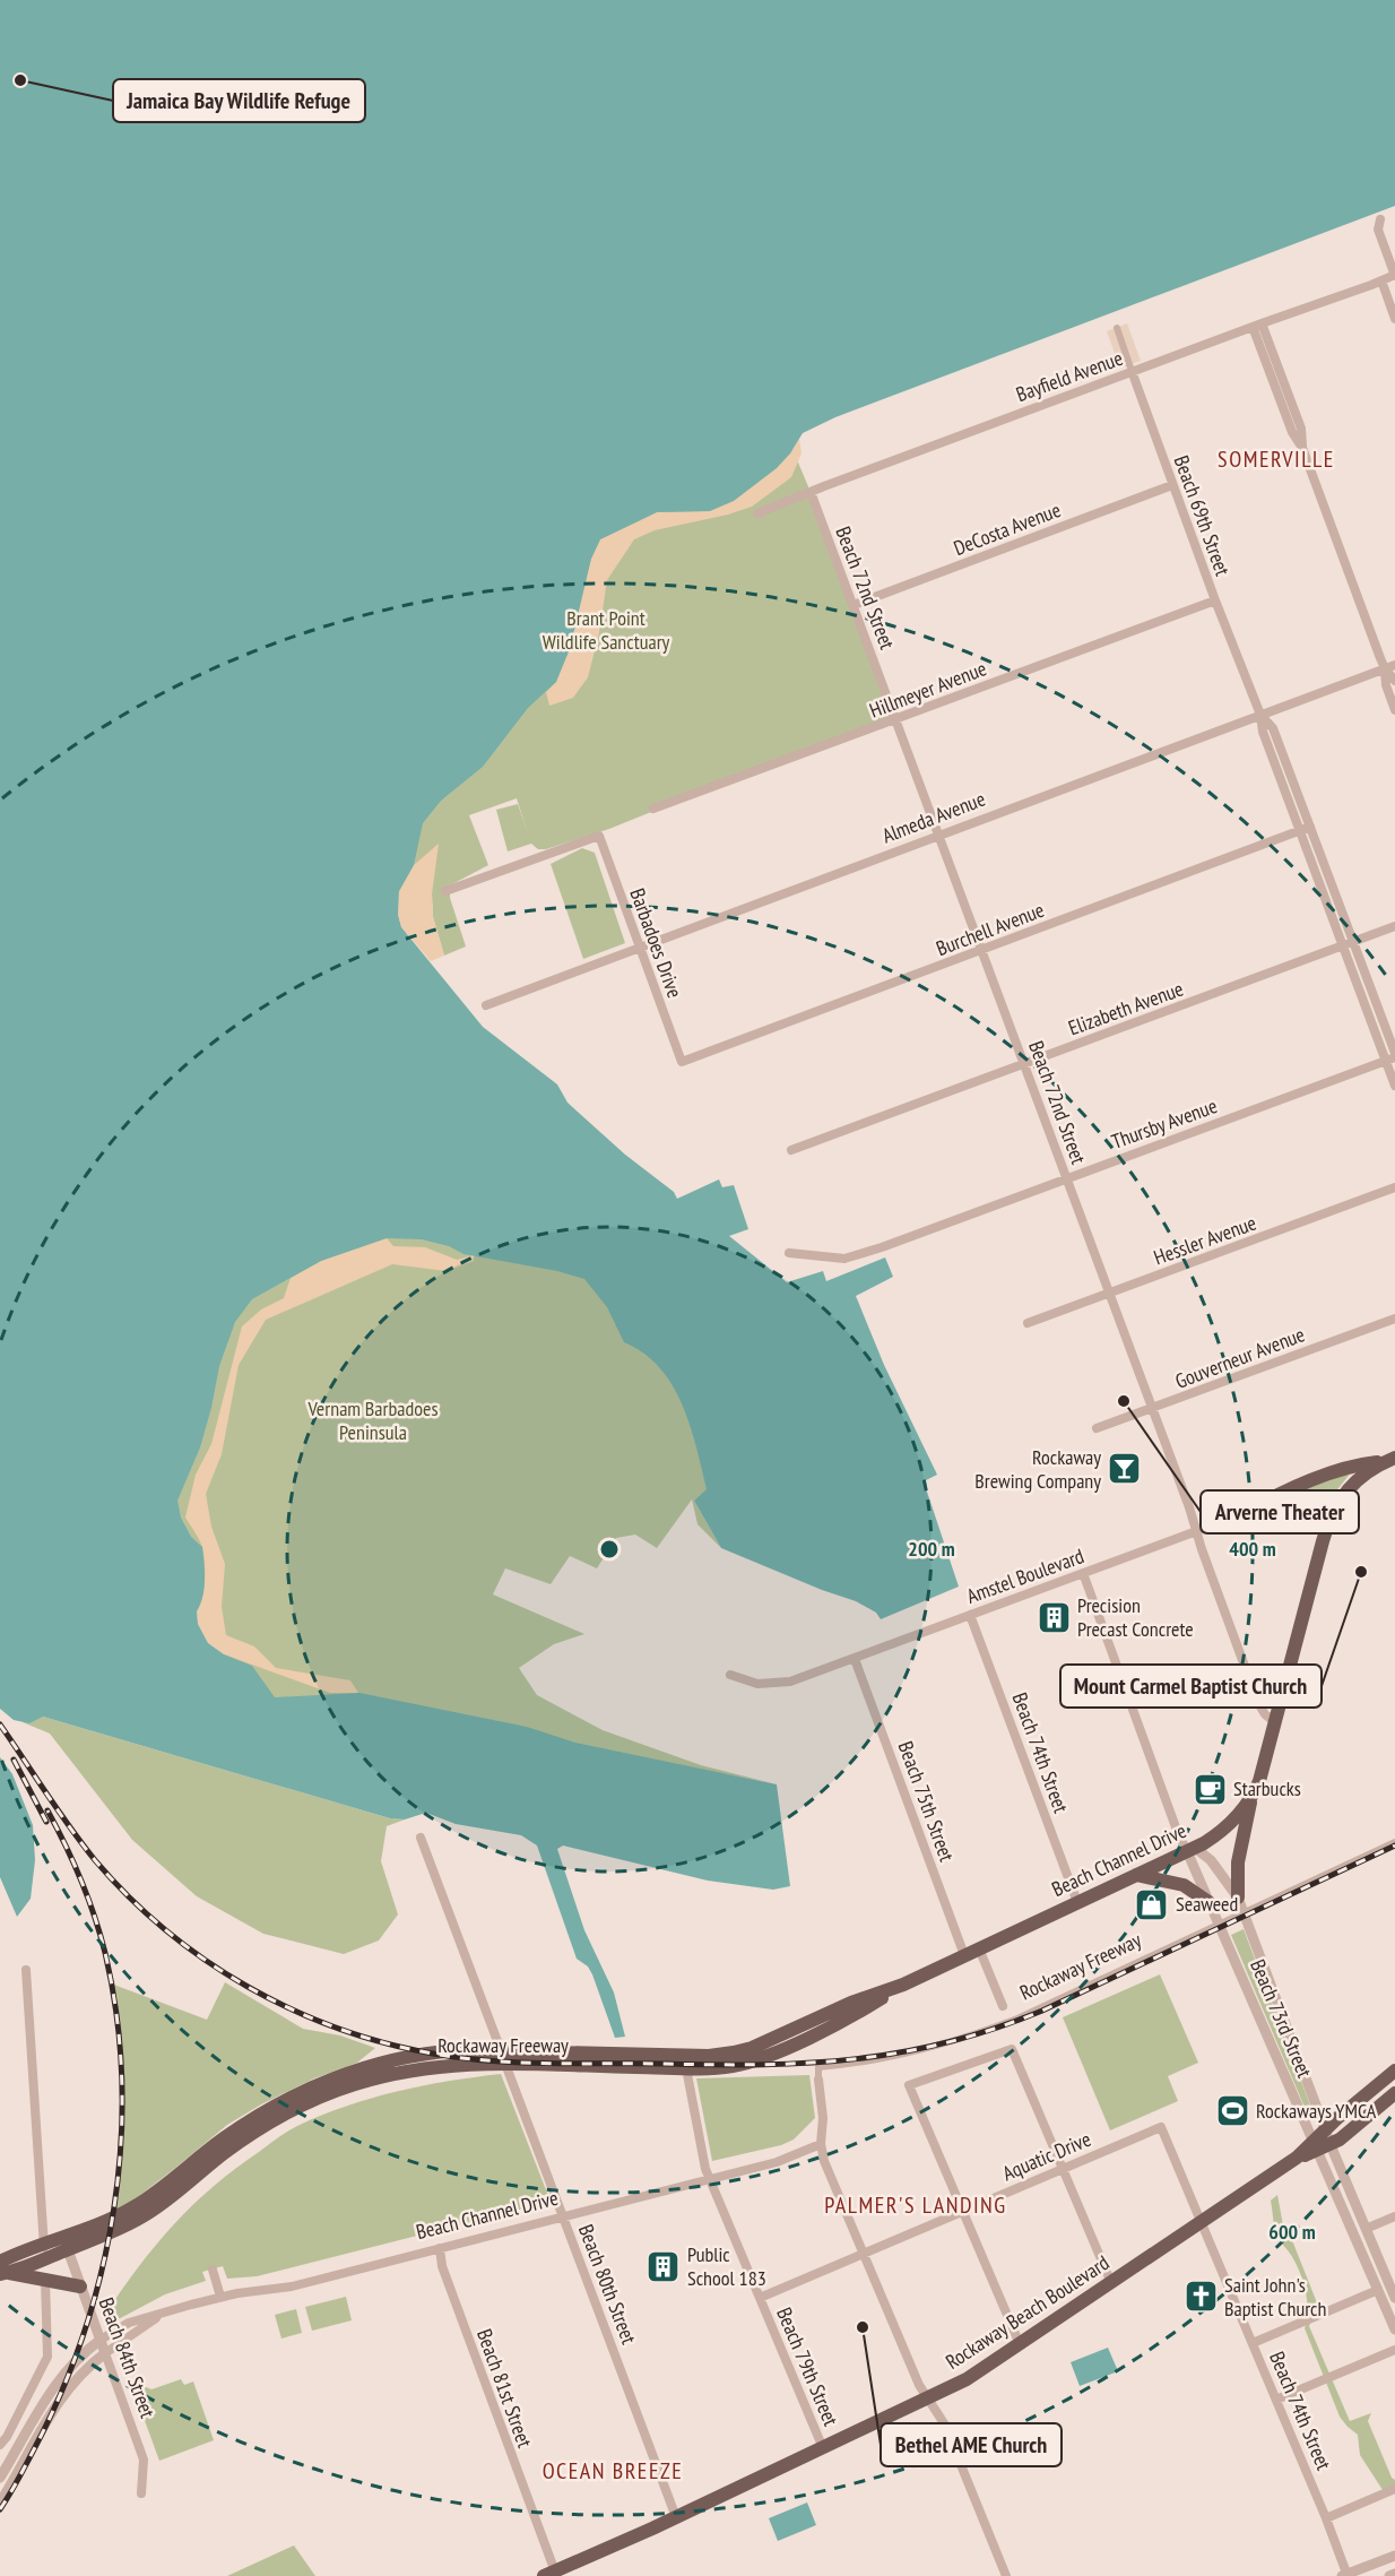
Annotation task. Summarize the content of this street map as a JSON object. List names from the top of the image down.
{
  "streets": {
    "main road": ["Beach Channel Drive", "Rockaway Freeway", "Rockaway Beach Boulevard"],
    "street": [
      "Bayfield Avenue",
      "Beach 69th Street",
      "DeCosta Avenue",
      "Beach 72nd Street",
      "Hillmeyer Avenue",
      "Almeda Avenue",
      "Burchell Avenue",
      "Barbadoes Drive",
      "Elizabeth Avenue",
      "Thursby Avenue",
      "Hessler Avenue",
      "Gouverneur Avenue",
      "Amstel Boulevard",
      "Beach 74th Street",
      "Beach 75th Street",
      "Beach 73rd Street",
      "Aquatic Drive",
      "Beach 80th Street",
      "Beach 84th Street",
      "Beach 79th Street",
      "Beach 81st Street"
    ]
  },
  "crossings": [
    ["Bayfield Avenue", "Beach 69th Street"],
    ["Bayfield Avenue", "Beach 72nd Street"],
    ["Beach 69th Street", "DeCosta Avenue"],
    ["Beach 69th Street", "Hillmeyer Avenue"],
    ["Beach 69th Street", "Almeda Avenue"],
    ["Beach 69th Street", "Burchell Avenue"],
    ["Beach 69th Street", "Elizabeth Avenue"],
    ["Beach 69th Street", "Thursby Avenue"],
    ["DeCosta Avenue", "Beach 72nd Street"],
    ["Beach 72nd Street", "Hillmeyer Avenue"],
    ["Beach 72nd Street", "Almeda Avenue"],
    ["Beach 72nd Street", "Burchell Avenue"],
    ["Beach 72nd Street", "Elizabeth Avenue"],
    ["Beach 72nd Street", "Thursby Avenue"],
    ["Beach 72nd Street", "Hessler Avenue"],
    ["Beach 72nd Street", "Gouverneur Avenue"],
    ["Beach 72nd Street", "Amstel Boulevard"],
    ["Beach 72nd Street", "Beach Channel Drive"],
    ["Almeda Avenue", "Barbadoes Drive"],
    ["Burchell Avenue", "Barbadoes Drive"],
    ["Amstel Boulevard", "Beach 74th Street"],
    ["Amstel Boulevard", "Beach 75th Street"],
    ["Amstel Boulevard", "Beach Channel Drive"],
    ["Amstel Boulevard", "Beach 73rd Street"],
    ["Beach 74th Street", "Beach Channel Drive"],
    ["Beach 74th Street", "Aquatic Drive"],
    ["Beach 74th Street", "Rockaway Beach Boulevard"],
    ["Beach 75th Street", "Beach Channel Drive"],
    ["Beach Channel Drive", "Rockaway Freeway"],
    ["Beach Channel Drive", "Beach 73rd Street"],
    ["Beach Channel Drive", "Beach 80th Street"],
    ["Beach Channel Drive", "Beach 84th Street"],
    ["Beach Channel Drive", "Beach 79th Street"],
    ["Beach Channel Drive", "Beach 81st Street"],
    ["Rockaway Freeway", "Beach 73rd Street"],
    ["Rockaway Freeway", "Beach 80th Street"],
    ["Rockaway Freeway", "Beach 84th Street"],
    ["Rockaway Freeway", "Beach 79th Street"],
    ["Beach 73rd Street", "Rockaway Beach Boulevard"],
    ["Aquatic Drive", "Beach 79th Street"],
    ["Beach 80th Street", "Rockaway Beach Boulevard"],
    ["Rockaway Beach Boulevard", "Beach 79th Street"],
    ["Rockaway Beach Boulevard", "Beach 81st Street"]
  ],
  "districts": ["SOMERVILLE", "PALMER'S LANDING", "OCEAN BREEZE"],
  "parks": ["Brant Point Wildlife Sanctuary", "Vernam Barbadoes Peninsula"],
  "places": {
    "other": [
      "Jamaica Bay Wildlife Refuge",
      "Arverne Theater",
      "Mount Carmel Baptist Church",
      "Bethel AME Church"
    ],
    "bar": ["Rockaway Brewing Company"],
    "building": ["Precision Precast Concrete", "Public School 183"],
    "cafe": ["Starbucks"],
    "shop": ["Seaweed"],
    "sports": ["Rockaways YMCA"],
    "church": ["Saint John's Baptist Church"]
  },
  "rings": ["200 m", "400 m", "600 m"]
}
